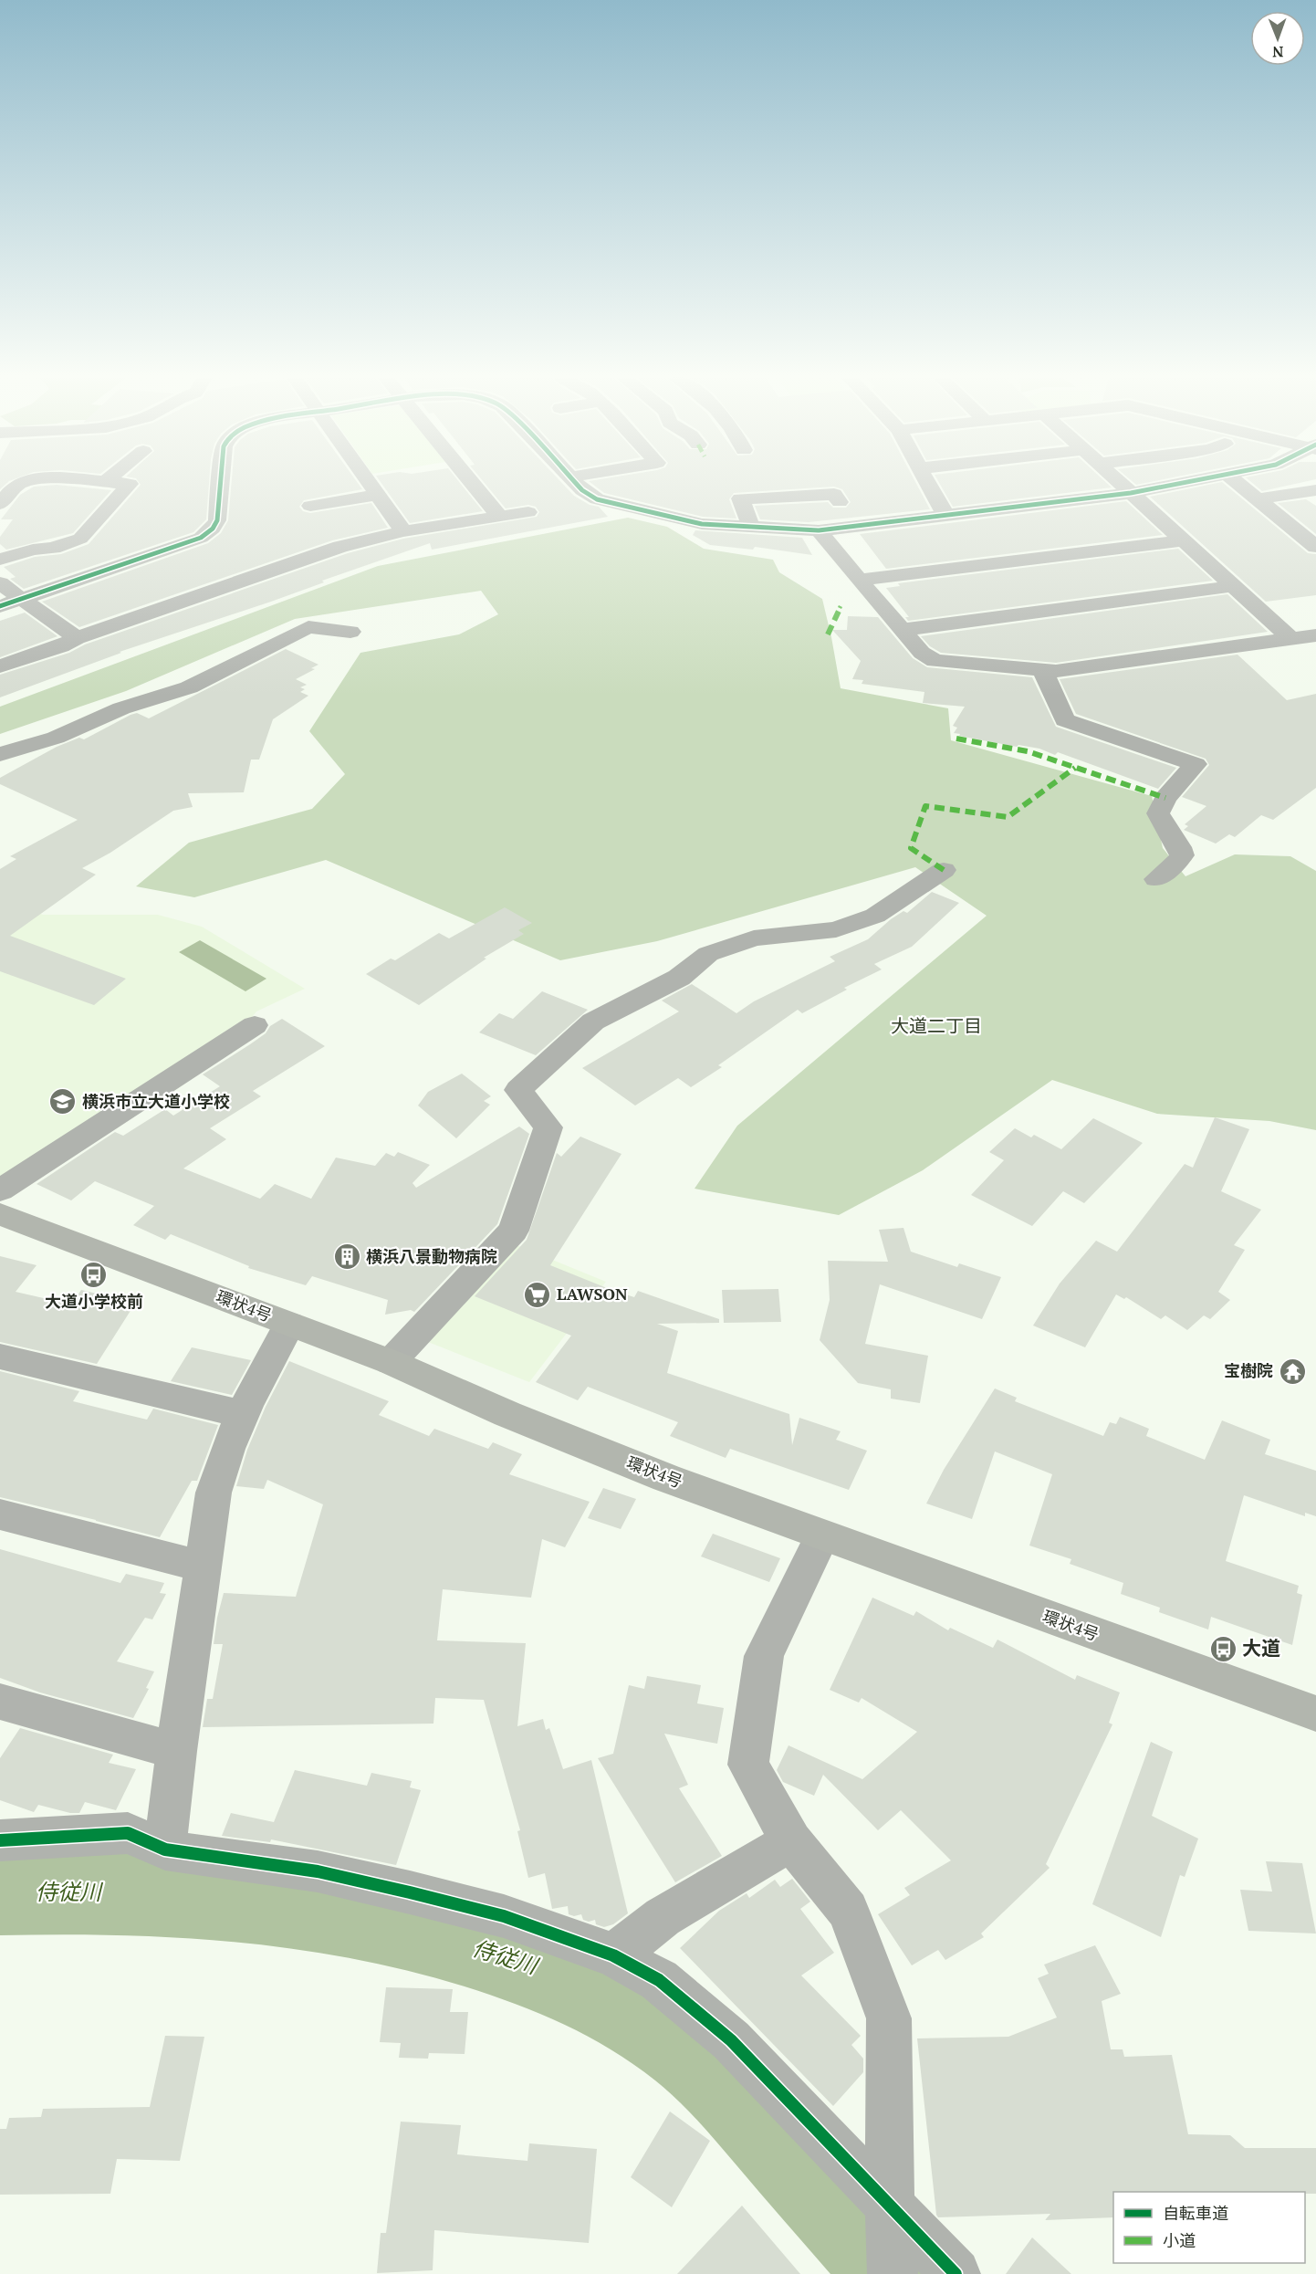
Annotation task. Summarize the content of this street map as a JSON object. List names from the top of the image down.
{
  "streets": {
    "main road": ["環状4号"]
  },
  "districts": ["大道二丁目"],
  "water": ["侍従川"],
  "places": {
    "school or university": ["横浜市立大道小学校"],
    "building": ["横浜八景動物病院"],
    "bus stop": ["大道小学校前", "大道"],
    "supermarket": ["LAWSON"],
    "temple": ["宝樹院"]
  },
  "legend": ["自転車道", "小道"],
  "north": "bottom"
}
